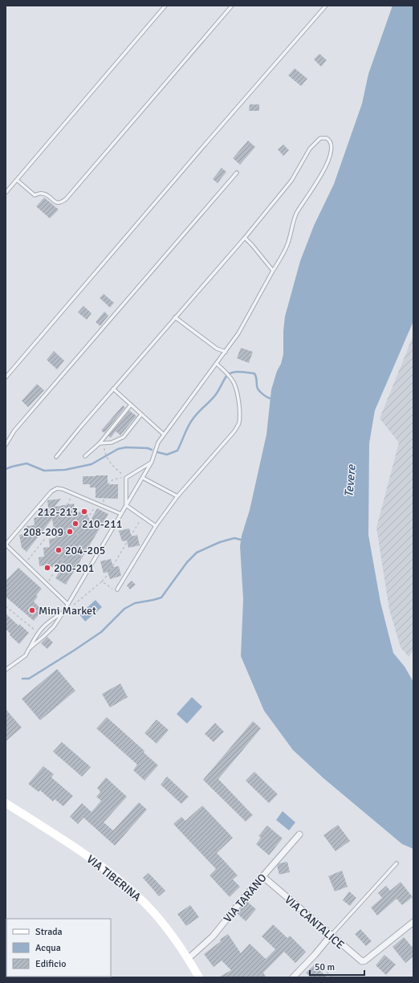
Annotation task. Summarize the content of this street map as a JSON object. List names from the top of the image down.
{
  "streets": {
    "main road": ["VIA TIBERINA"],
    "street": ["VIA TARANO", "VIA CANTALICE"]
  },
  "crossings": [
    ["VIA TIBERINA", "VIA TARANO"],
    ["VIA TARANO", "VIA CANTALICE"]
  ],
  "water": ["Tevere"],
  "places": [
    "212-213",
    "210-211",
    "208-209",
    "204-205",
    "200-201",
    "Mini Market"
  ],
  "legend": ["Strada", "Acqua", "Edificio"],
  "scale_bar": "50 m"
}
